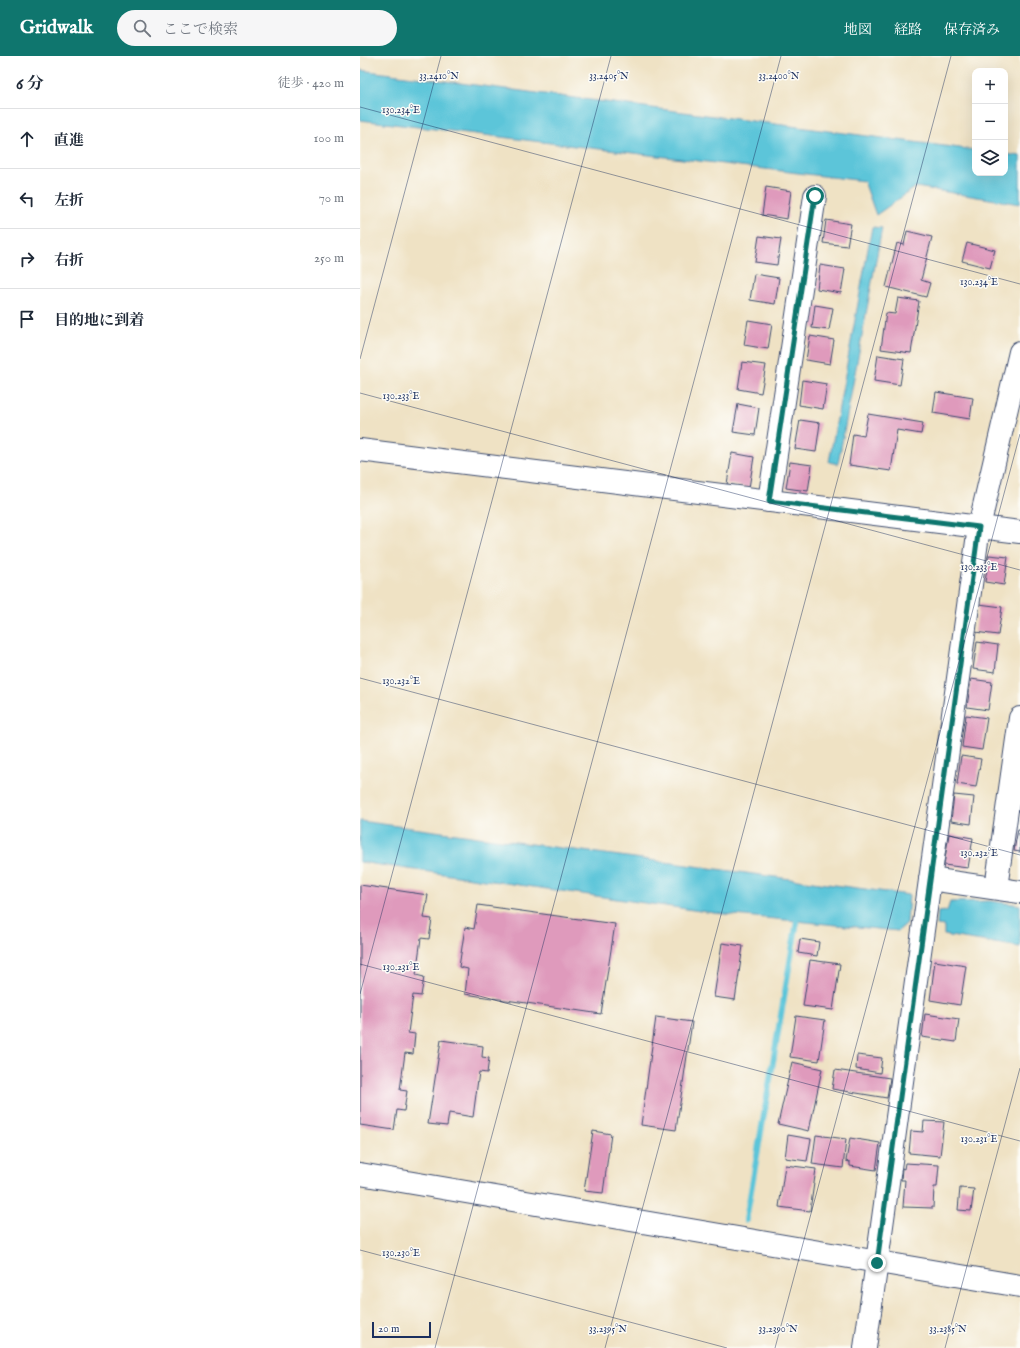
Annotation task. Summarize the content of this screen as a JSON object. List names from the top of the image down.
{
  "scale_bar": "20 m",
  "page": {
    "header": "Gridwalk",
    "search": "ここで検索",
    "nav": ["地図", "経路", "保存済み"],
    "heading": ["6 分", "徒歩 · 420 m"],
    "map_buttons": ["+", "−"],
    "list": [
      ["直進", "100 m"],
      ["左折", "70 m"],
      ["右折", "250 m"],
      "目的地に到着"
    ],
    "scale": "20 m"
  },
  "coordinates": [
    "33.2405°N",
    "33.2410°N",
    "33.2400°N",
    "130.234°E",
    "130.233°E",
    "130.232°E",
    "130.231°E",
    "130.230°E",
    "33.2395°N",
    "33.2390°N",
    "33.2385°N"
  ]
}
